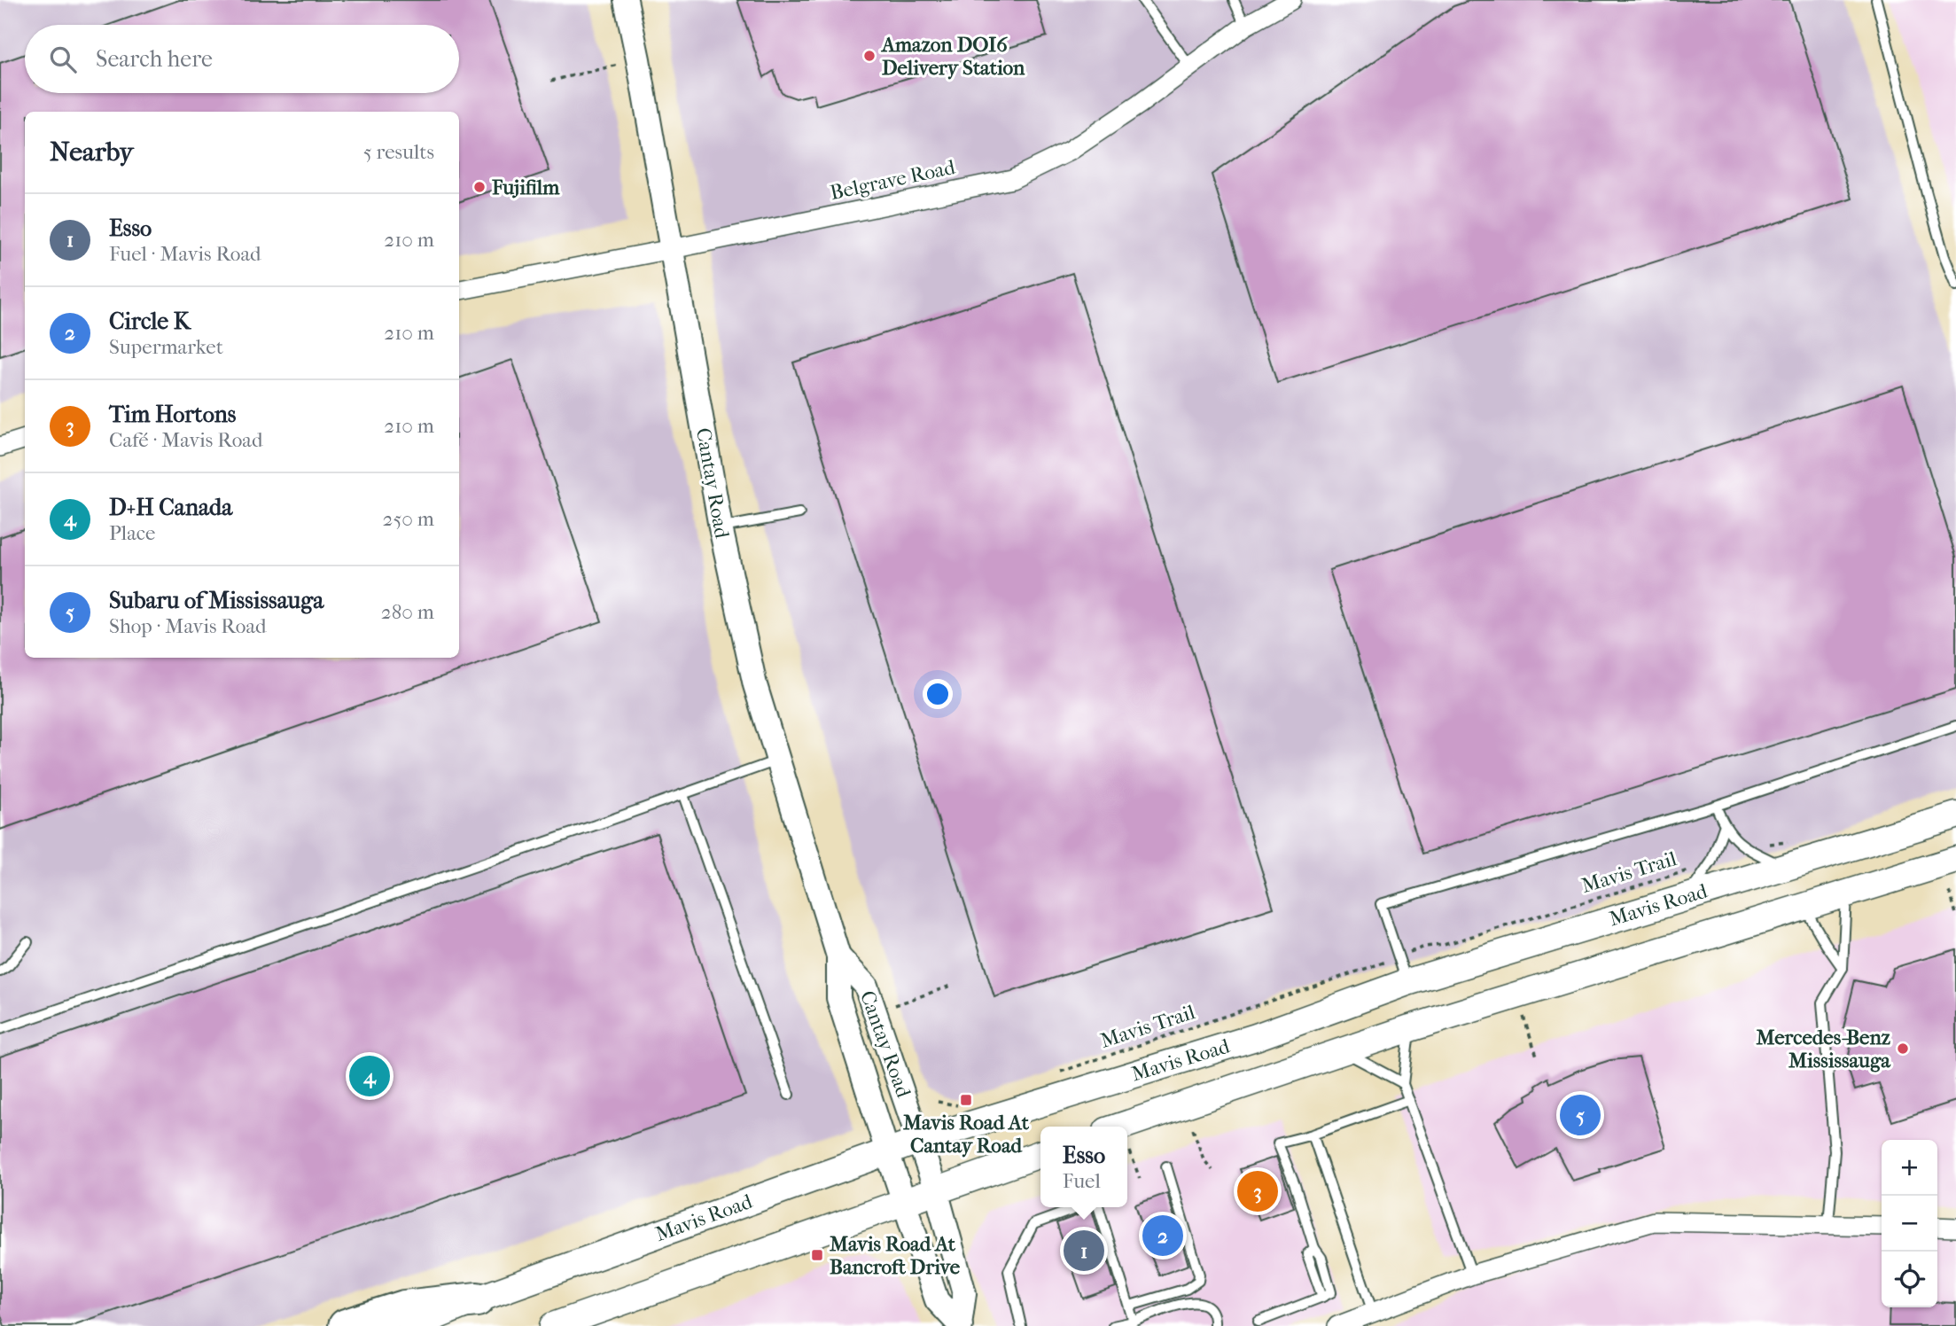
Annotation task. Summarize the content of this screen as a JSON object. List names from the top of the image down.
{
  "streets": {
    "main road": ["Mavis Road"],
    "street": ["Belgrave Road", "Cantay Road"],
    "path": ["Mavis Trail"]
  },
  "crossings": [
    ["Belgrave Road", "Cantay Road"],
    ["Cantay Road", "Mavis Road"]
  ],
  "places": {
    "other": ["Amazon DOI6 Delivery Station", "Fujifilm", "Mercedes-Benz Mississauga"],
    "transit": ["Mavis Road At Cantay Road", "Mavis Road At Bancroft Drive"]
  },
  "page": {
    "search": "Search here",
    "heading": ["Nearby", "5 results"],
    "list": [
      {
        "mark": "1",
        "name": "Esso",
        "note": "Fuel · Mavis Road",
        "value": "210 m"
      },
      {
        "mark": "2",
        "name": "Circle K",
        "note": "Supermarket",
        "value": "210 m"
      },
      {
        "mark": "3",
        "name": "Tim Hortons",
        "note": "Café · Mavis Road",
        "value": "210 m"
      },
      {
        "mark": "4",
        "name": "D+H Canada",
        "note": "Place",
        "value": "250 m"
      },
      {
        "mark": "5",
        "name": "Subaru of Mississauga",
        "note": "Shop · Mavis Road",
        "value": "280 m"
      }
    ],
    "pins": [
      "4",
      "5",
      "3",
      "2",
      "1"
    ],
    "popup": ["Esso", "Fuel"],
    "map_buttons": ["+", "−"]
  }
}
